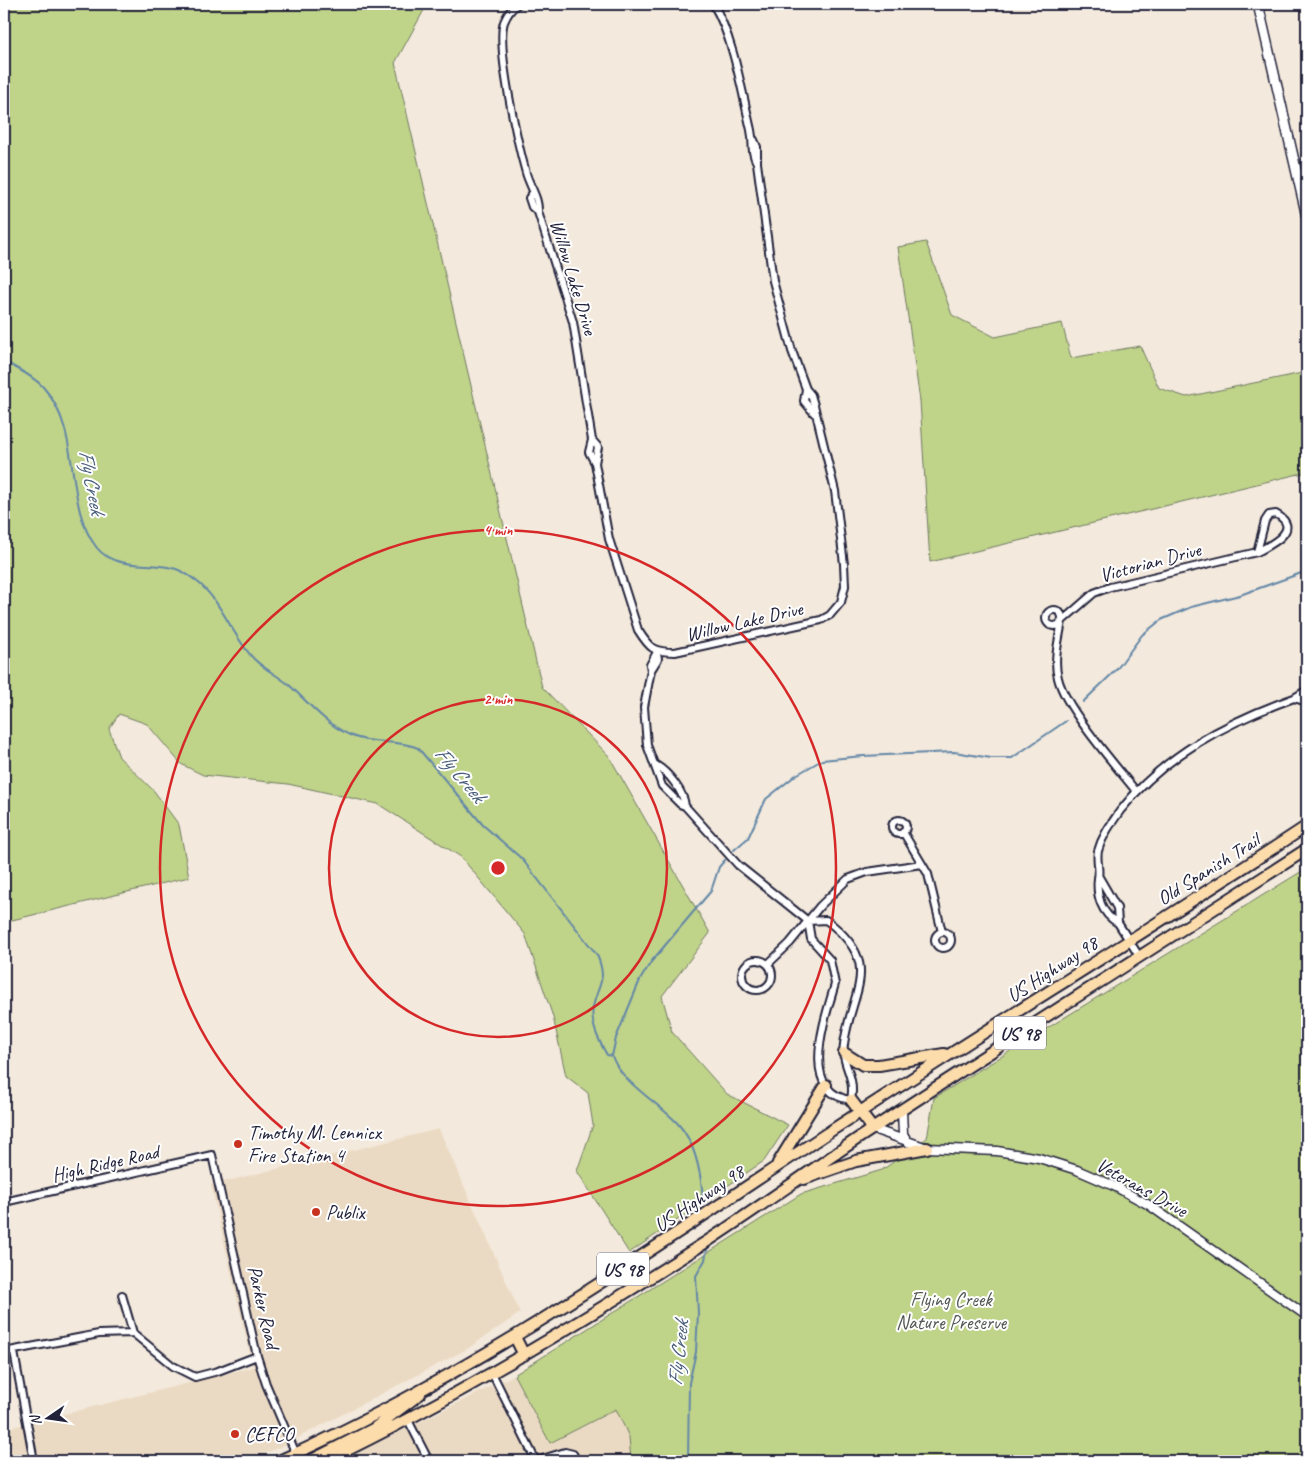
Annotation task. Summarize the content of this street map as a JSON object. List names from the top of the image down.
{
  "streets": {
    "main road": ["Old Spanish Trail", "US Highway 98", "US 98"],
    "street": [
      "Willow Lake Drive",
      "Victorian Drive",
      "High Ridge Road",
      "Veterans Drive",
      "Parker Road"
    ]
  },
  "crossings": [
    ["Old Spanish Trail", "US Highway 98"],
    ["US Highway 98", "Veterans Drive"],
    ["US Highway 98", "Parker Road"],
    ["High Ridge Road", "Parker Road"]
  ],
  "water": ["Fly Creek"],
  "parks": ["Flying Creek Nature Preserve"],
  "places": ["Timothy M. Lennicx Fire Station 4", "Publix", "CEFCO"],
  "north": "left",
  "rings": ["4 min", "2 min"]
}
